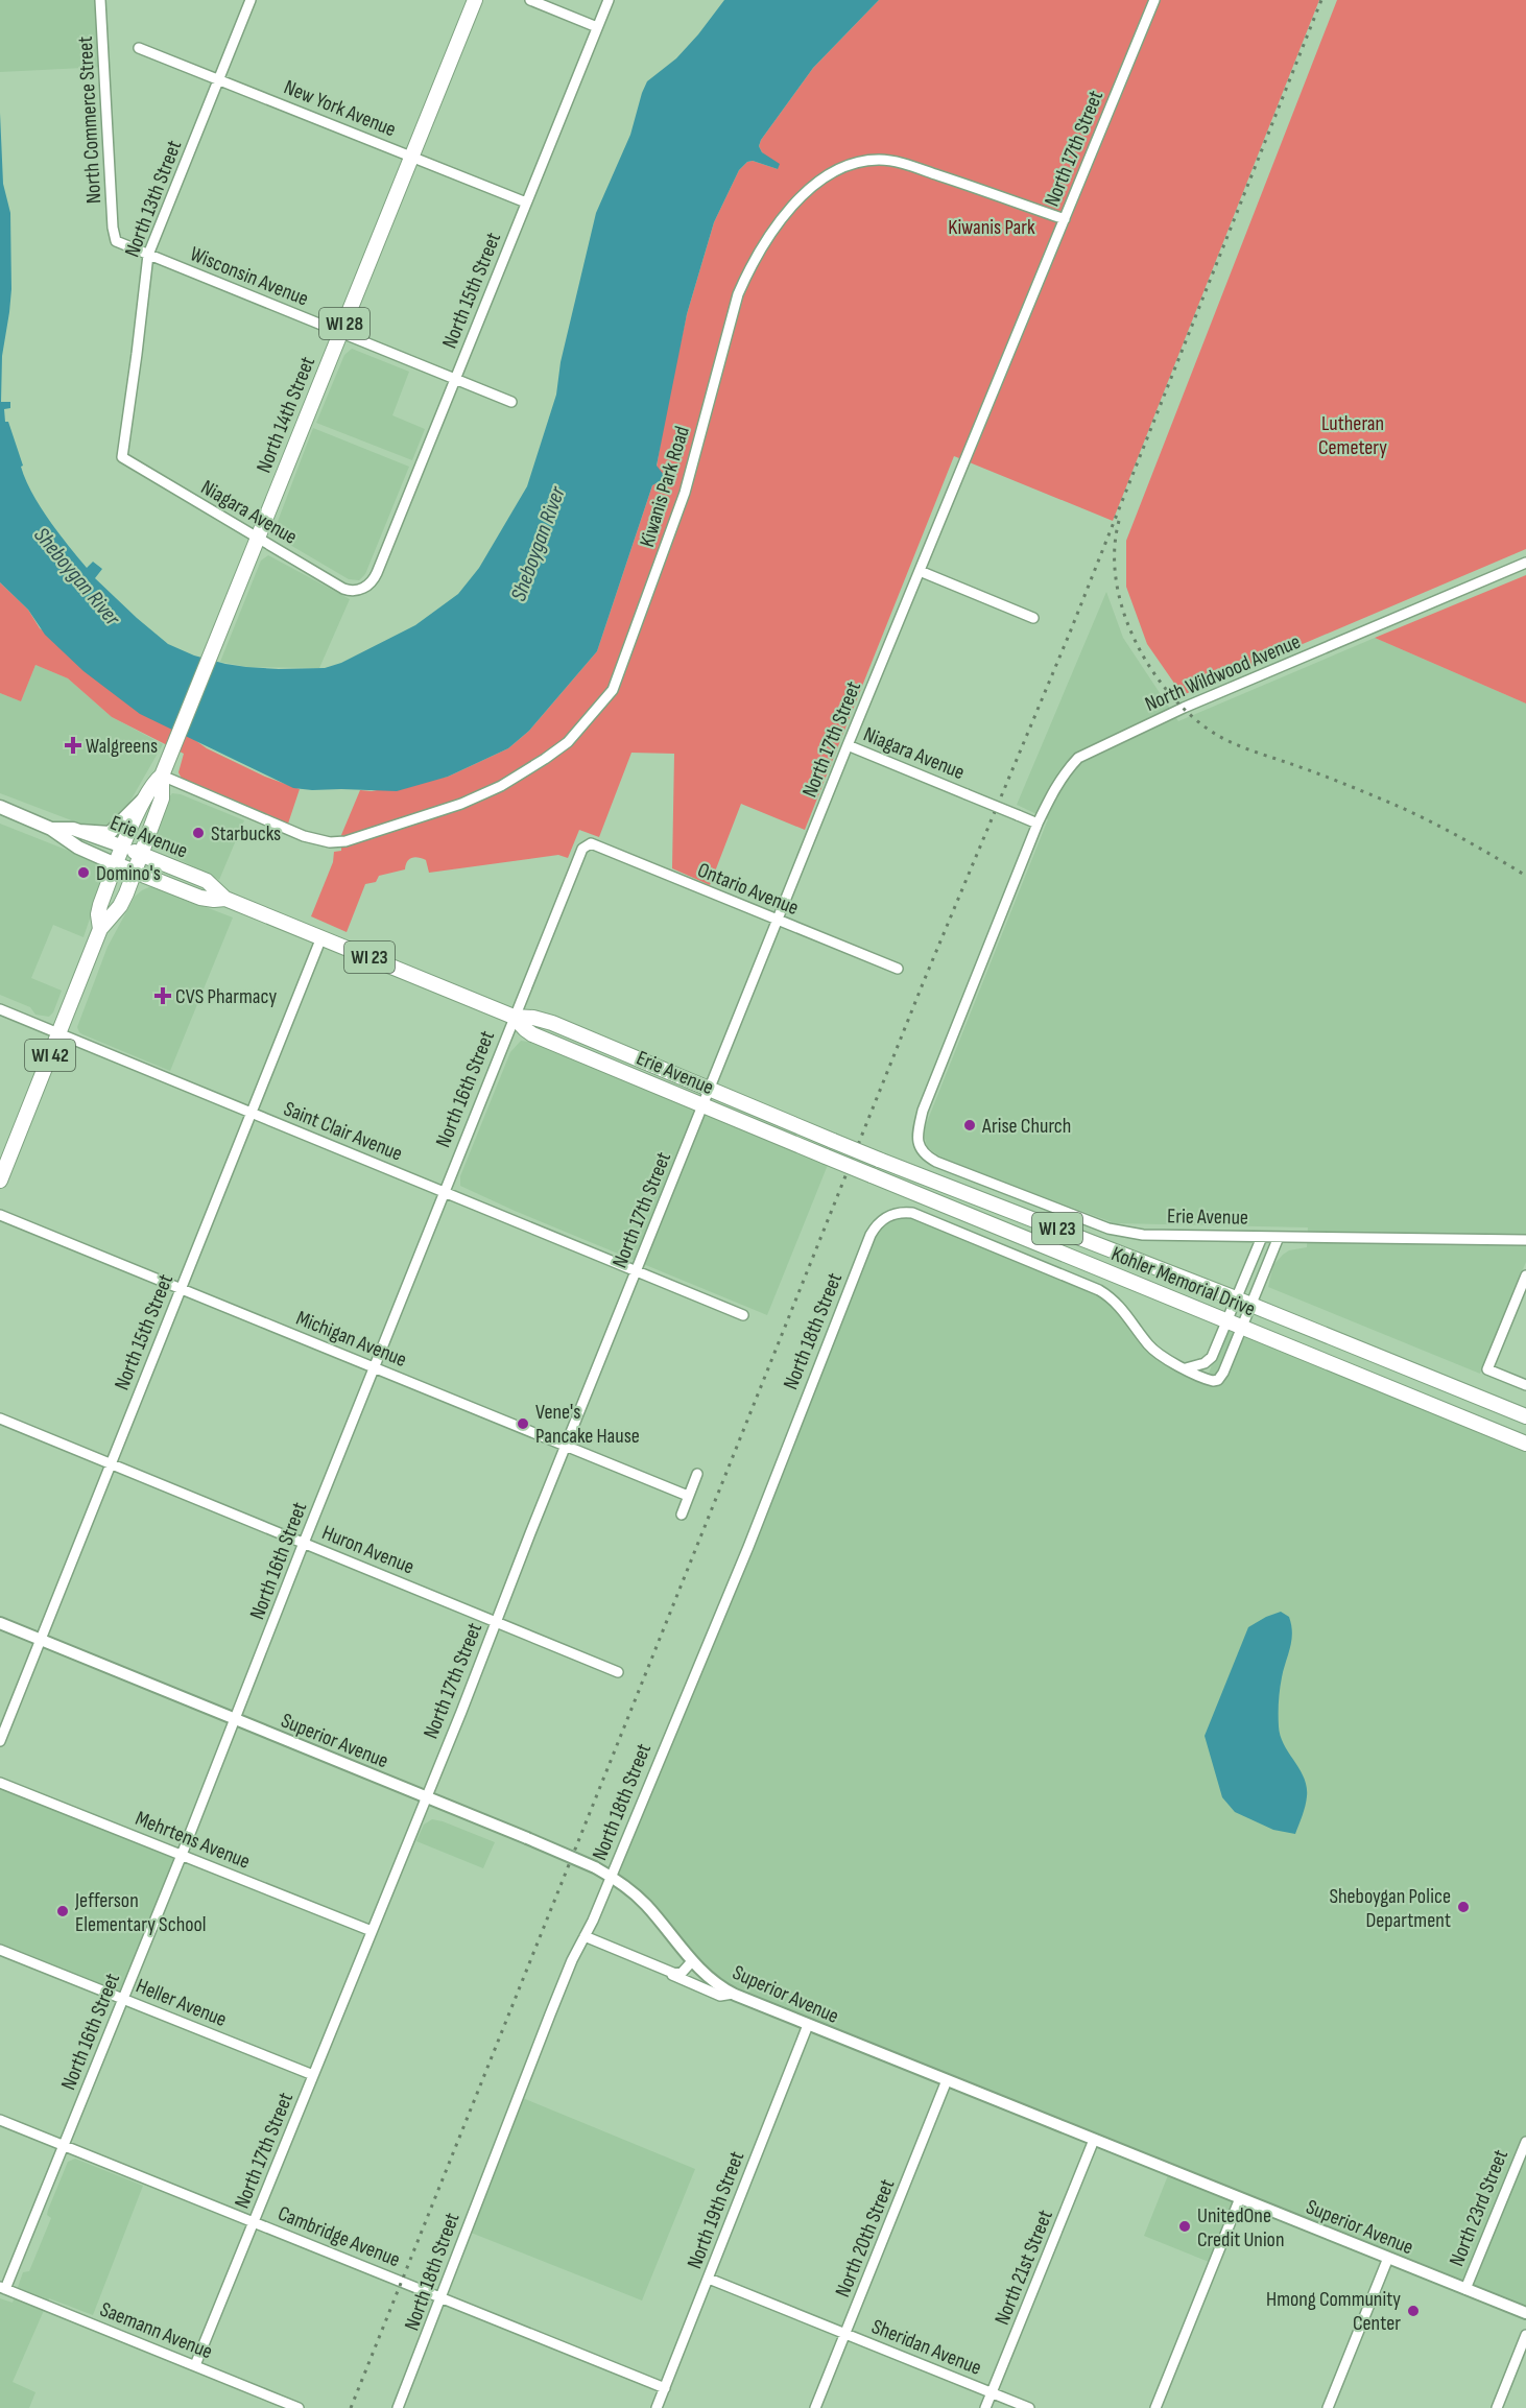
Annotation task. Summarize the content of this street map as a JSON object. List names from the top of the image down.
{
  "streets": {
    "main road": [
      "WI 28",
      "North 14th Street",
      "Erie Avenue",
      "WI 23",
      "WI 42",
      "Kohler Memorial Drive"
    ],
    "street": [
      "New York Avenue",
      "North Commerce Street",
      "North 17th Street",
      "North 13th Street",
      "Wisconsin Avenue",
      "North 15th Street",
      "Kiwanis Park Road",
      "Niagara Avenue",
      "North Wildwood Avenue",
      "Ontario Avenue",
      "North 16th Street",
      "Saint Clair Avenue",
      "North 18th Street",
      "Michigan Avenue",
      "Huron Avenue",
      "Superior Avenue",
      "Mehrtens Avenue",
      "Heller Avenue",
      "North 23rd Street",
      "North 19th Street",
      "Cambridge Avenue",
      "North 20th Street",
      "North 21st Street",
      "Saemann Avenue",
      "Sheridan Avenue"
    ]
  },
  "crossings": [
    ["New York Avenue", "North 13th Street"],
    ["New York Avenue", "North 15th Street"],
    ["New York Avenue", "North 14th Street"],
    ["North Commerce Street", "Wisconsin Avenue"],
    ["North 17th Street", "Kiwanis Park Road"],
    ["North 17th Street", "Niagara Avenue"],
    ["North 17th Street", "Erie Avenue"],
    ["North 17th Street", "Ontario Avenue"],
    ["North 17th Street", "Saint Clair Avenue"],
    ["North 17th Street", "Michigan Avenue"],
    ["North 17th Street", "Huron Avenue"],
    ["North 17th Street", "Superior Avenue"],
    ["North 17th Street", "Mehrtens Avenue"],
    ["North 17th Street", "Heller Avenue"],
    ["North 17th Street", "Cambridge Avenue"],
    ["North 17th Street", "Saemann Avenue"],
    ["North 13th Street", "Wisconsin Avenue"],
    ["North 13th Street", "Niagara Avenue"],
    ["Wisconsin Avenue", "North 15th Street"],
    ["Wisconsin Avenue", "North 14th Street"],
    ["North 15th Street", "Niagara Avenue"],
    ["North 15th Street", "Erie Avenue"],
    ["North 15th Street", "Saint Clair Avenue"],
    ["North 15th Street", "Michigan Avenue"],
    ["North 15th Street", "Huron Avenue"],
    ["North 15th Street", "Superior Avenue"],
    ["North 14th Street", "Kiwanis Park Road"],
    ["North 14th Street", "Niagara Avenue"],
    ["North 14th Street", "Erie Avenue"],
    ["North 14th Street", "Saint Clair Avenue"],
    ["Niagara Avenue", "North Wildwood Avenue"],
    ["Niagara Avenue", "Erie Avenue"],
    ["North Wildwood Avenue", "Erie Avenue"],
    ["Erie Avenue", "North 16th Street"],
    ["Erie Avenue", "Kohler Memorial Drive"],
    ["Ontario Avenue", "North 16th Street"],
    ["North 16th Street", "Saint Clair Avenue"],
    ["North 16th Street", "Michigan Avenue"],
    ["North 16th Street", "Huron Avenue"],
    ["North 16th Street", "Superior Avenue"],
    ["North 16th Street", "Mehrtens Avenue"],
    ["North 16th Street", "Heller Avenue"],
    ["North 16th Street", "Cambridge Avenue"],
    ["North 16th Street", "Saemann Avenue"],
    ["North 18th Street", "Superior Avenue"],
    ["North 18th Street", "Cambridge Avenue"],
    ["Superior Avenue", "North 23rd Street"],
    ["Superior Avenue", "North 19th Street"],
    ["Superior Avenue", "North 20th Street"],
    ["Superior Avenue", "North 21st Street"],
    ["North 19th Street", "Cambridge Avenue"],
    ["North 19th Street", "Sheridan Avenue"],
    ["North 20th Street", "Sheridan Avenue"],
    ["North 21st Street", "Sheridan Avenue"]
  ],
  "water": ["Sheboygan River"],
  "parks": ["Kiwanis Park", "Lutheran Cemetery"],
  "places": {
    "health": ["Walgreens", "CVS Pharmacy"],
    "other": [
      "Starbucks",
      "Domino's",
      "Arise Church",
      "Vene's Pancake Hause",
      "Sheboygan Police Department",
      "Jefferson Elementary School",
      "UnitedOne Credit Union",
      "Hmong Community Center"
    ]
  }
}
